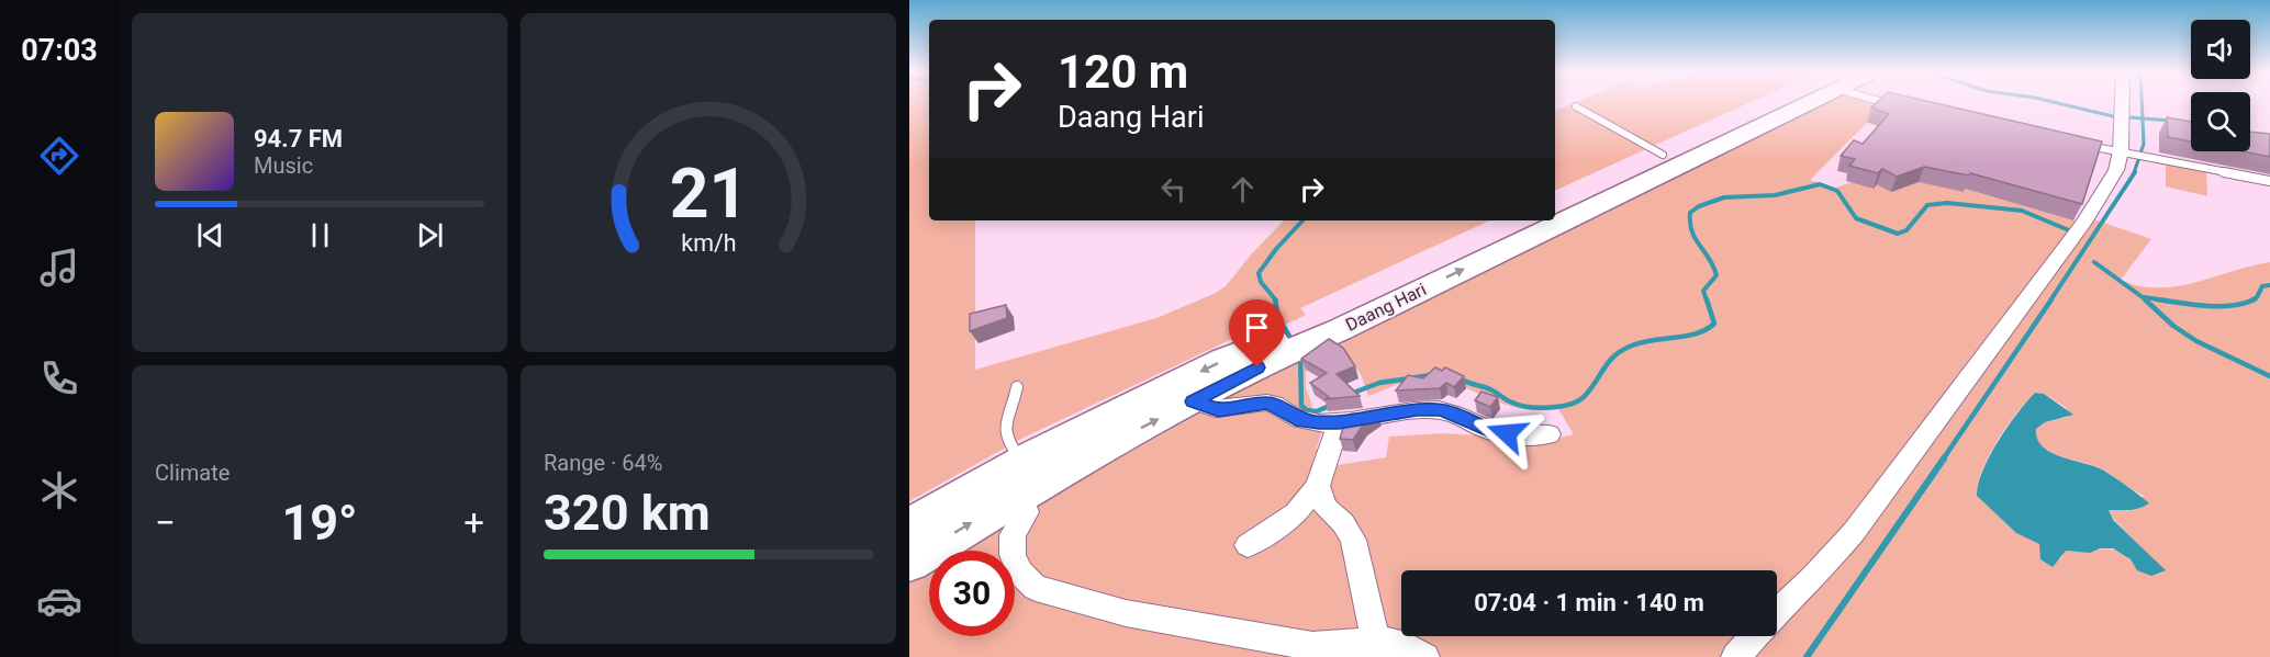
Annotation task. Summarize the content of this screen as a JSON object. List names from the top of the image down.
{
  "streets": {
    "main road": ["Daang Hari"]
  },
  "page": {
    "tabs": "07:03",
    "turn": ["120 m", "Daang Hari"],
    "song": ["94.7 FM", "Music"],
    "tile": [
      "Climate",
      ["Range · 64%", "320 km"]
    ],
    "heat": ["−", "19°", "+"],
    "limit": "30",
    "trip": "07:04 · 1 min · 140 m",
    "gauge": ["21", "km/h"]
  }
}
